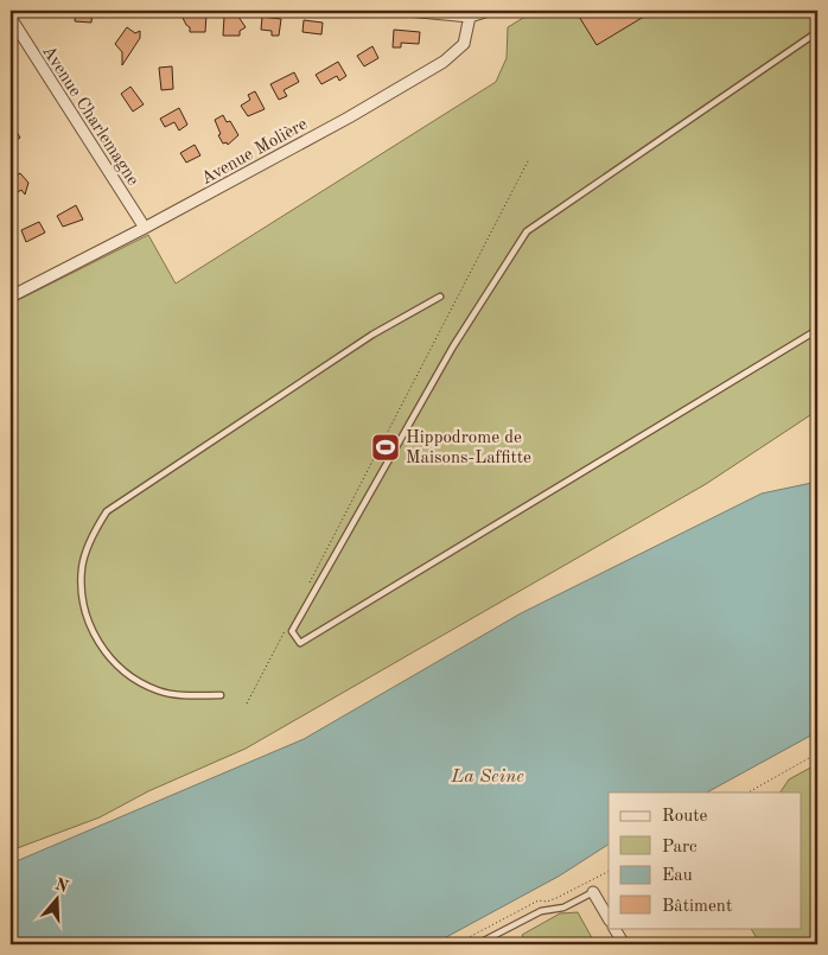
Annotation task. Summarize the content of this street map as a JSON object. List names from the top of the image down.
{
  "streets": {
    "street": ["Avenue Charlemagne", "Avenue Molière"]
  },
  "crossings": [
    ["Avenue Charlemagne", "Avenue Molière"]
  ],
  "water": ["La Seine"],
  "places": {
    "sports": ["Hippodrome de Maisons-Laffitte"]
  },
  "legend": [
    "Route",
    "Parc",
    "Eau",
    "Bâtiment"
  ],
  "north": "top"
}
